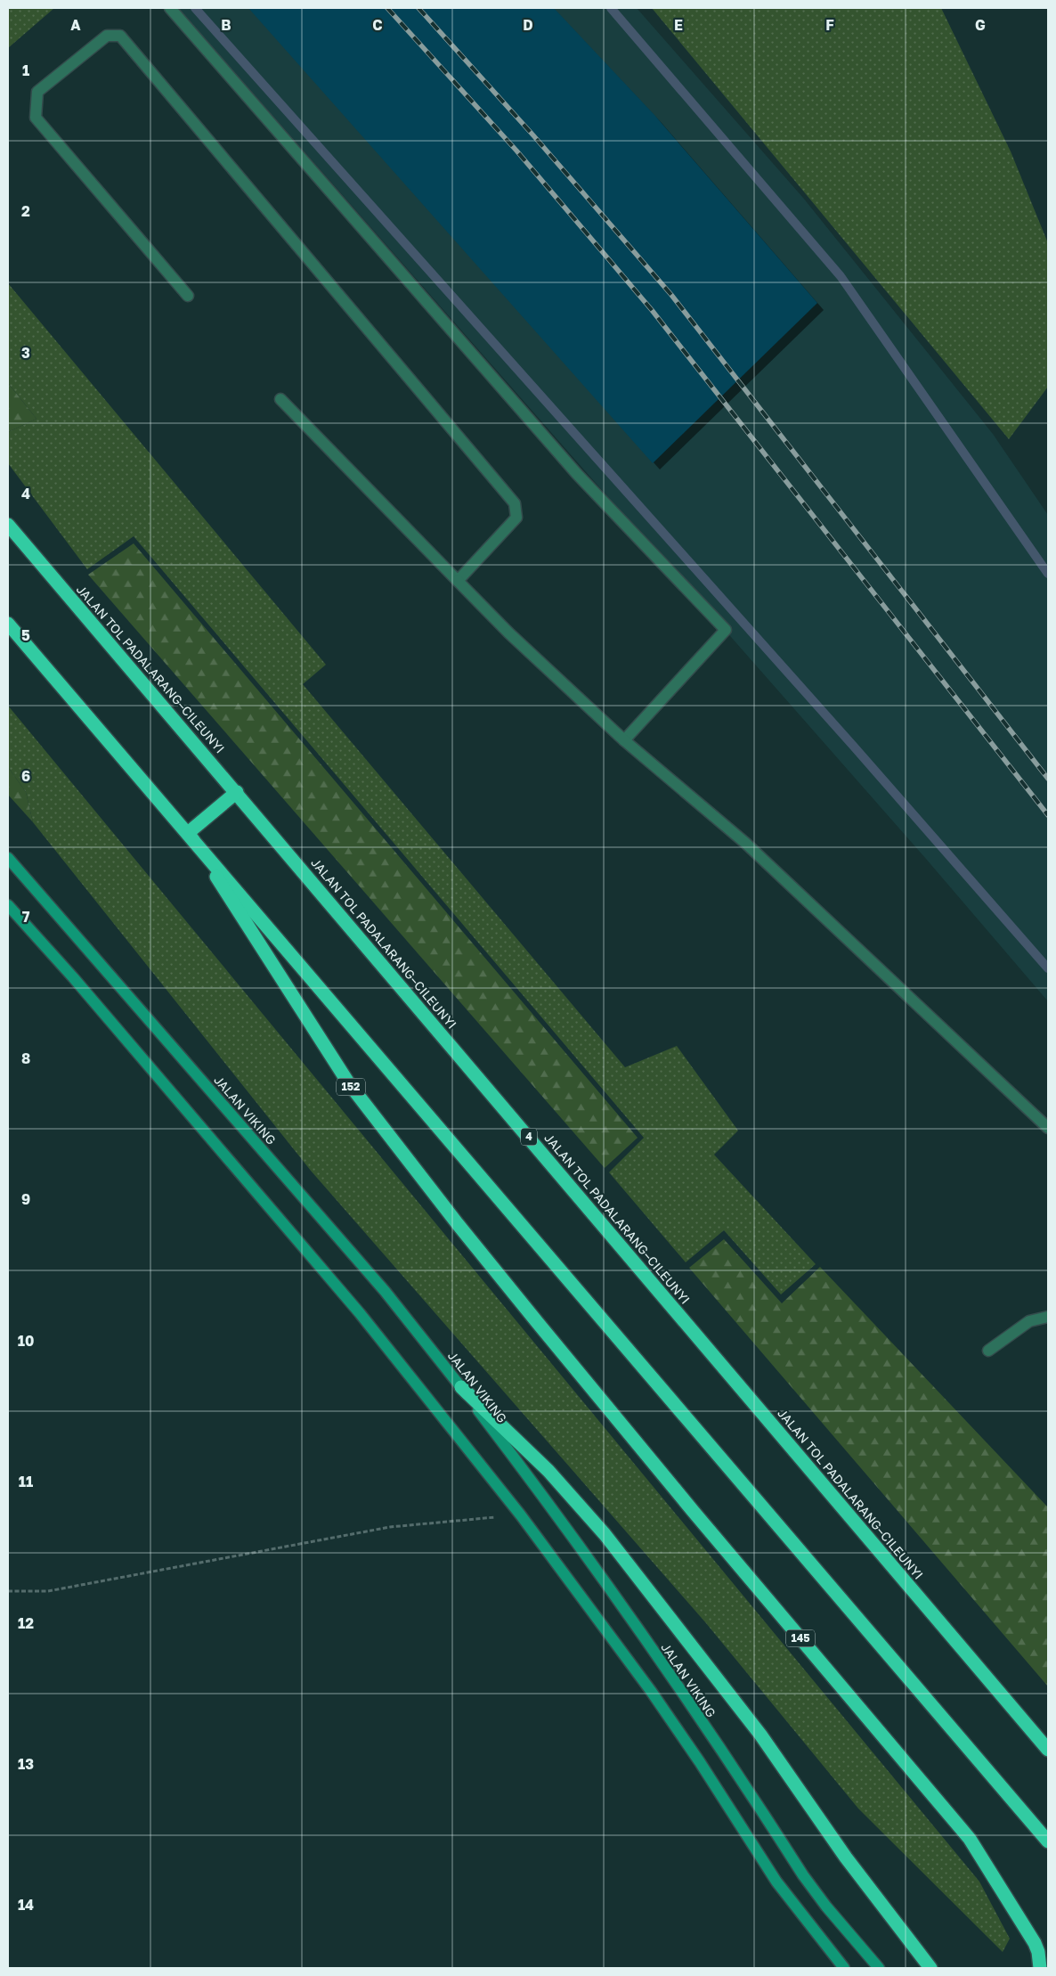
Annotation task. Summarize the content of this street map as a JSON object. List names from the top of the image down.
{
  "streets": {
    "highway": [
      "JALAN TOL PADALARANG–CILEUNYI",
      "152",
      "4",
      "145"
    ],
    "street": ["JALAN VIKING"]
  },
  "crossings": [
    ["152", "145"]
  ],
  "grid": {
    "columns": [
      "A",
      "B",
      "C",
      "D",
      "E",
      "F",
      "G"
    ],
    "rows": [
      "1",
      "2",
      "3",
      "4",
      "5",
      "6",
      "7",
      "8",
      "9",
      "10",
      "11",
      "12",
      "13",
      "14"
    ]
  }
}
